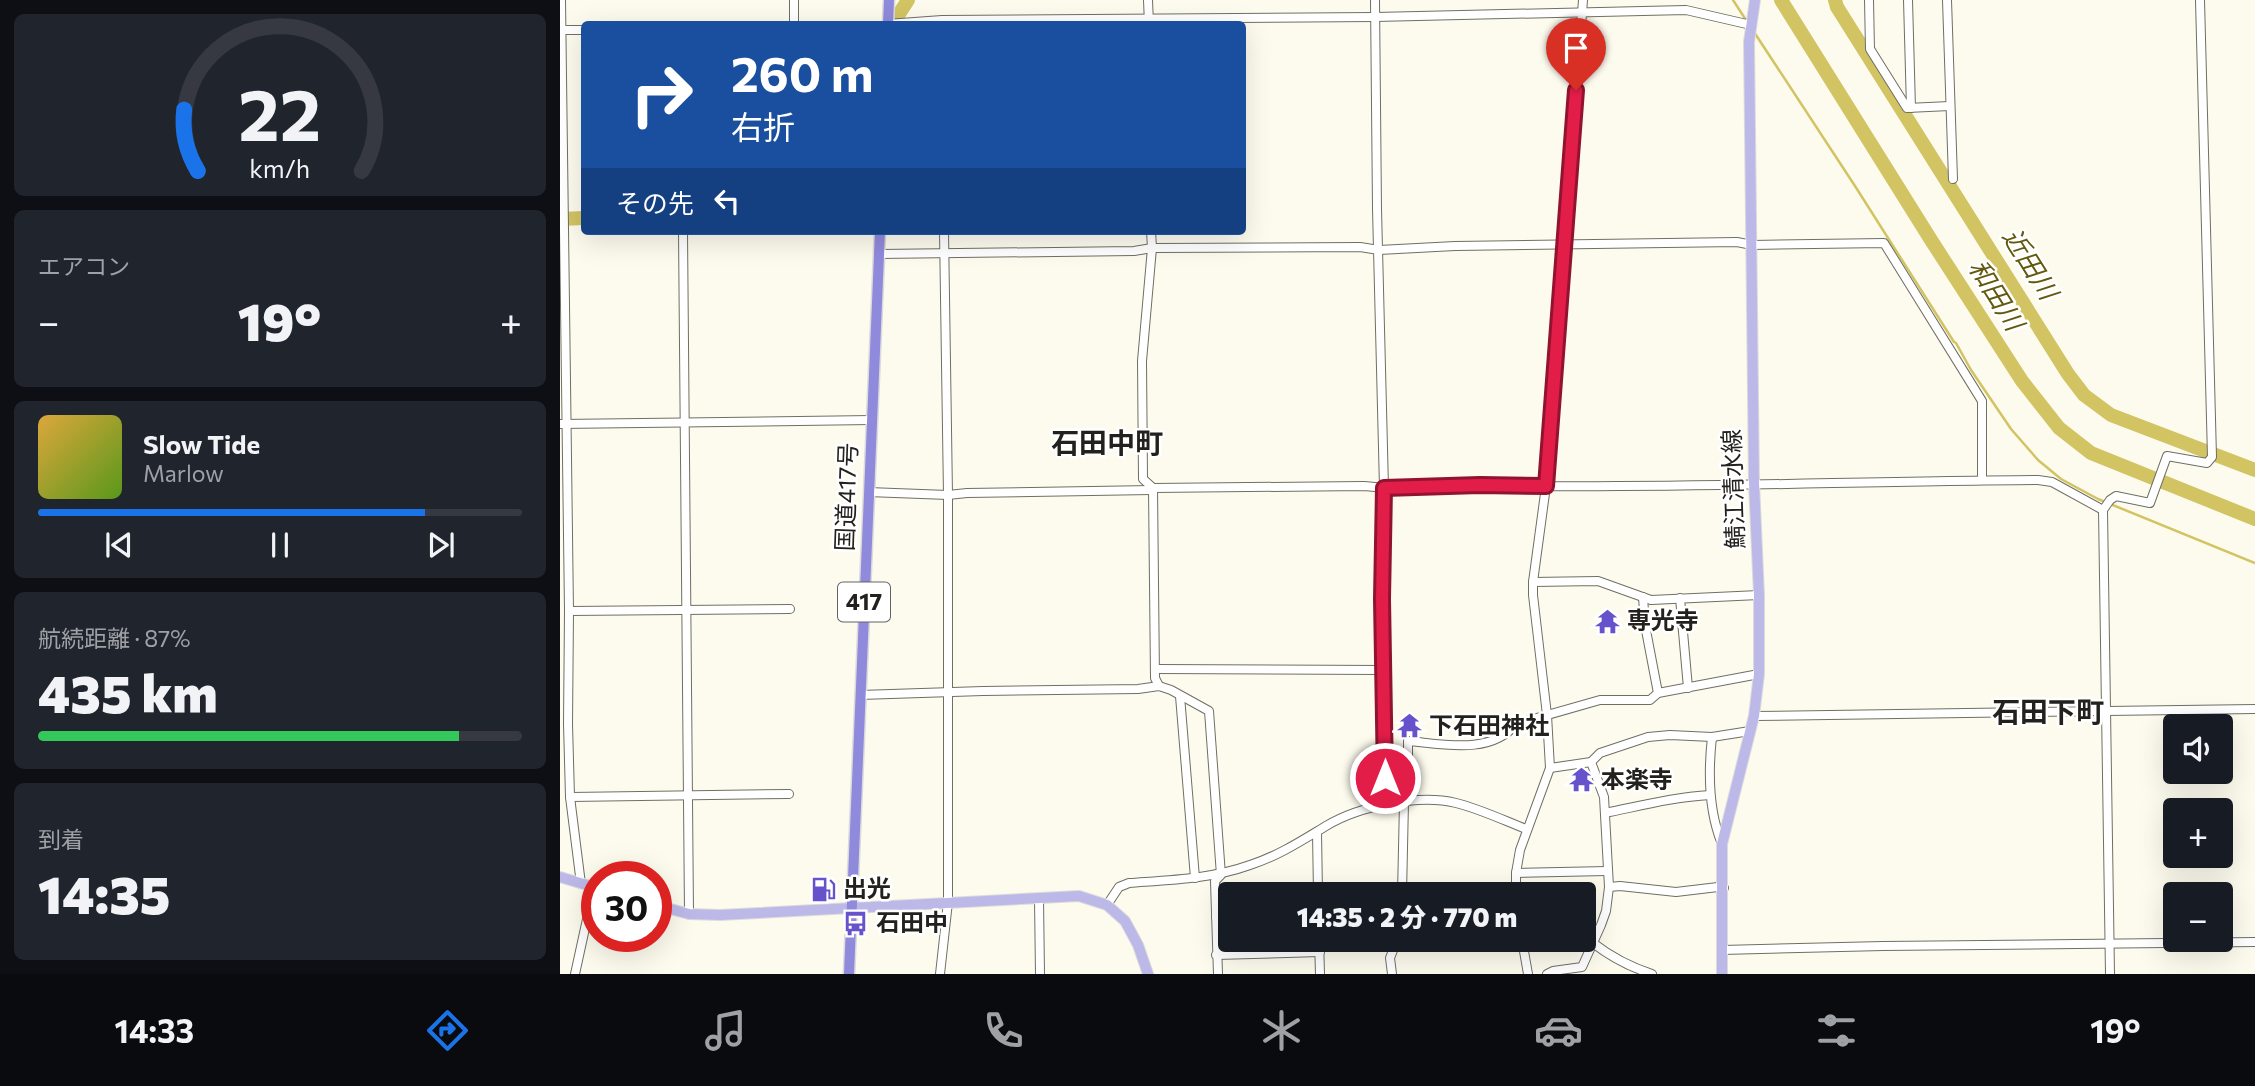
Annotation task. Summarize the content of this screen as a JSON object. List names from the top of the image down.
{
  "streets": {
    "highway": ["国道417号", "417"],
    "main road": ["鯖江清水線"]
  },
  "districts": ["石田中町", "石田下町"],
  "water": ["近田川", "和田川"],
  "places": {
    "temple": ["専光寺", "下石田神社", "本楽寺"],
    "fuel station": ["出光"],
    "bus stop": ["石田中"]
  },
  "page": {
    "turn": ["260 m", "右折"],
    "then": "その先",
    "tile": [
      "エアコン",
      ["航続距離 · 87%", "435 km"],
      ["到着", "14:35"]
    ],
    "heat": ["−", "19°", "+"],
    "song": ["Slow Tide", "Marlow"],
    "map_buttons": ["+", "−"],
    "limit": "30",
    "trip": "14:35 · 2 分 · 770 m",
    "tabs": ["14:33", "19°"],
    "gauge": ["22", "km/h"]
  }
}
